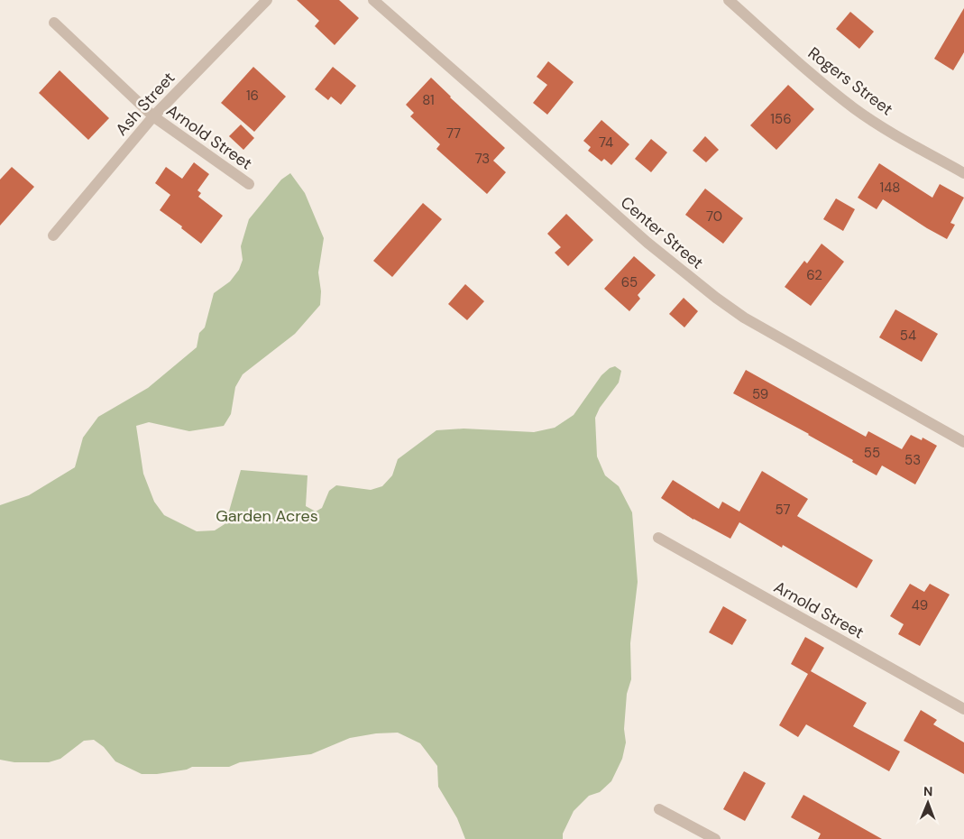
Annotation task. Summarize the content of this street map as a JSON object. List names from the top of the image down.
{
  "streets": {
    "street": [
      "Rogers Street",
      "Ash Street",
      "Arnold Street",
      "Center Street"
    ]
  },
  "crossings": [
    ["Ash Street", "Arnold Street"]
  ],
  "parks": ["Garden Acres"],
  "house_numbers": [
    "16",
    "81",
    "156",
    "77",
    "74",
    "73",
    "148",
    "70",
    "62",
    "65",
    "54",
    "59",
    "55",
    "53",
    "57",
    "49"
  ],
  "north": "top"
}
